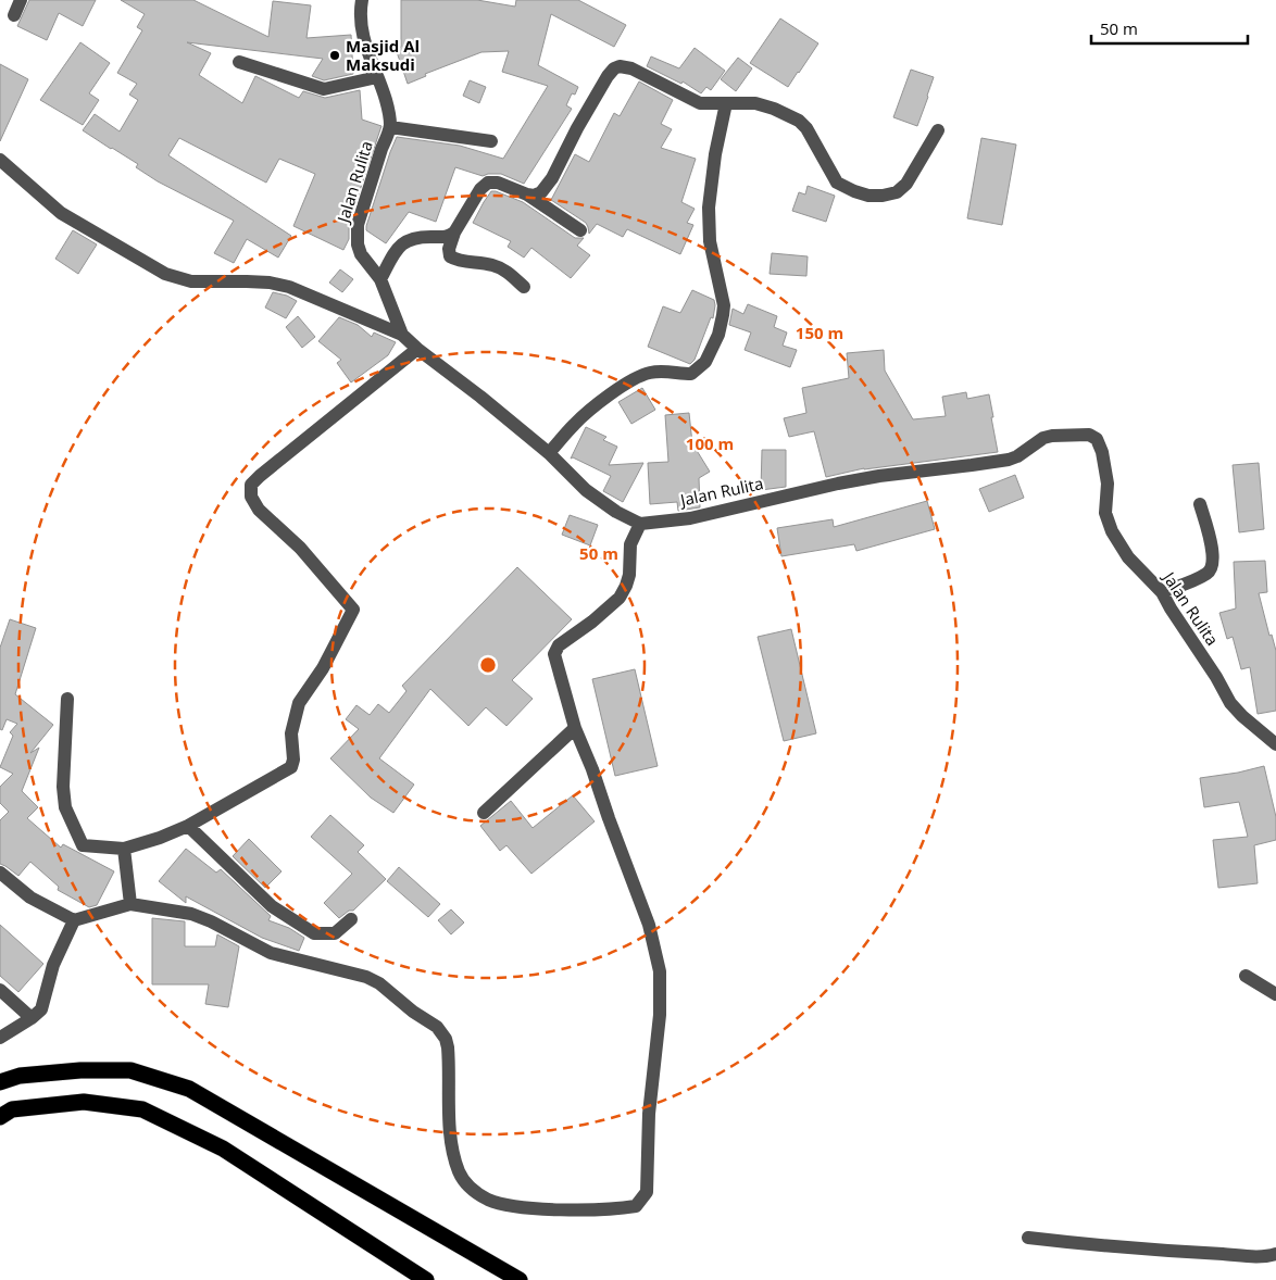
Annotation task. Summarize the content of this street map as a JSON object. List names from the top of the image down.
{
  "streets": {
    "street": ["Jalan Rulita"]
  },
  "places": ["Masjid Al Maksudi"],
  "scale_bar": "50 m",
  "rings": ["150 m", "100 m", "50 m"]
}
